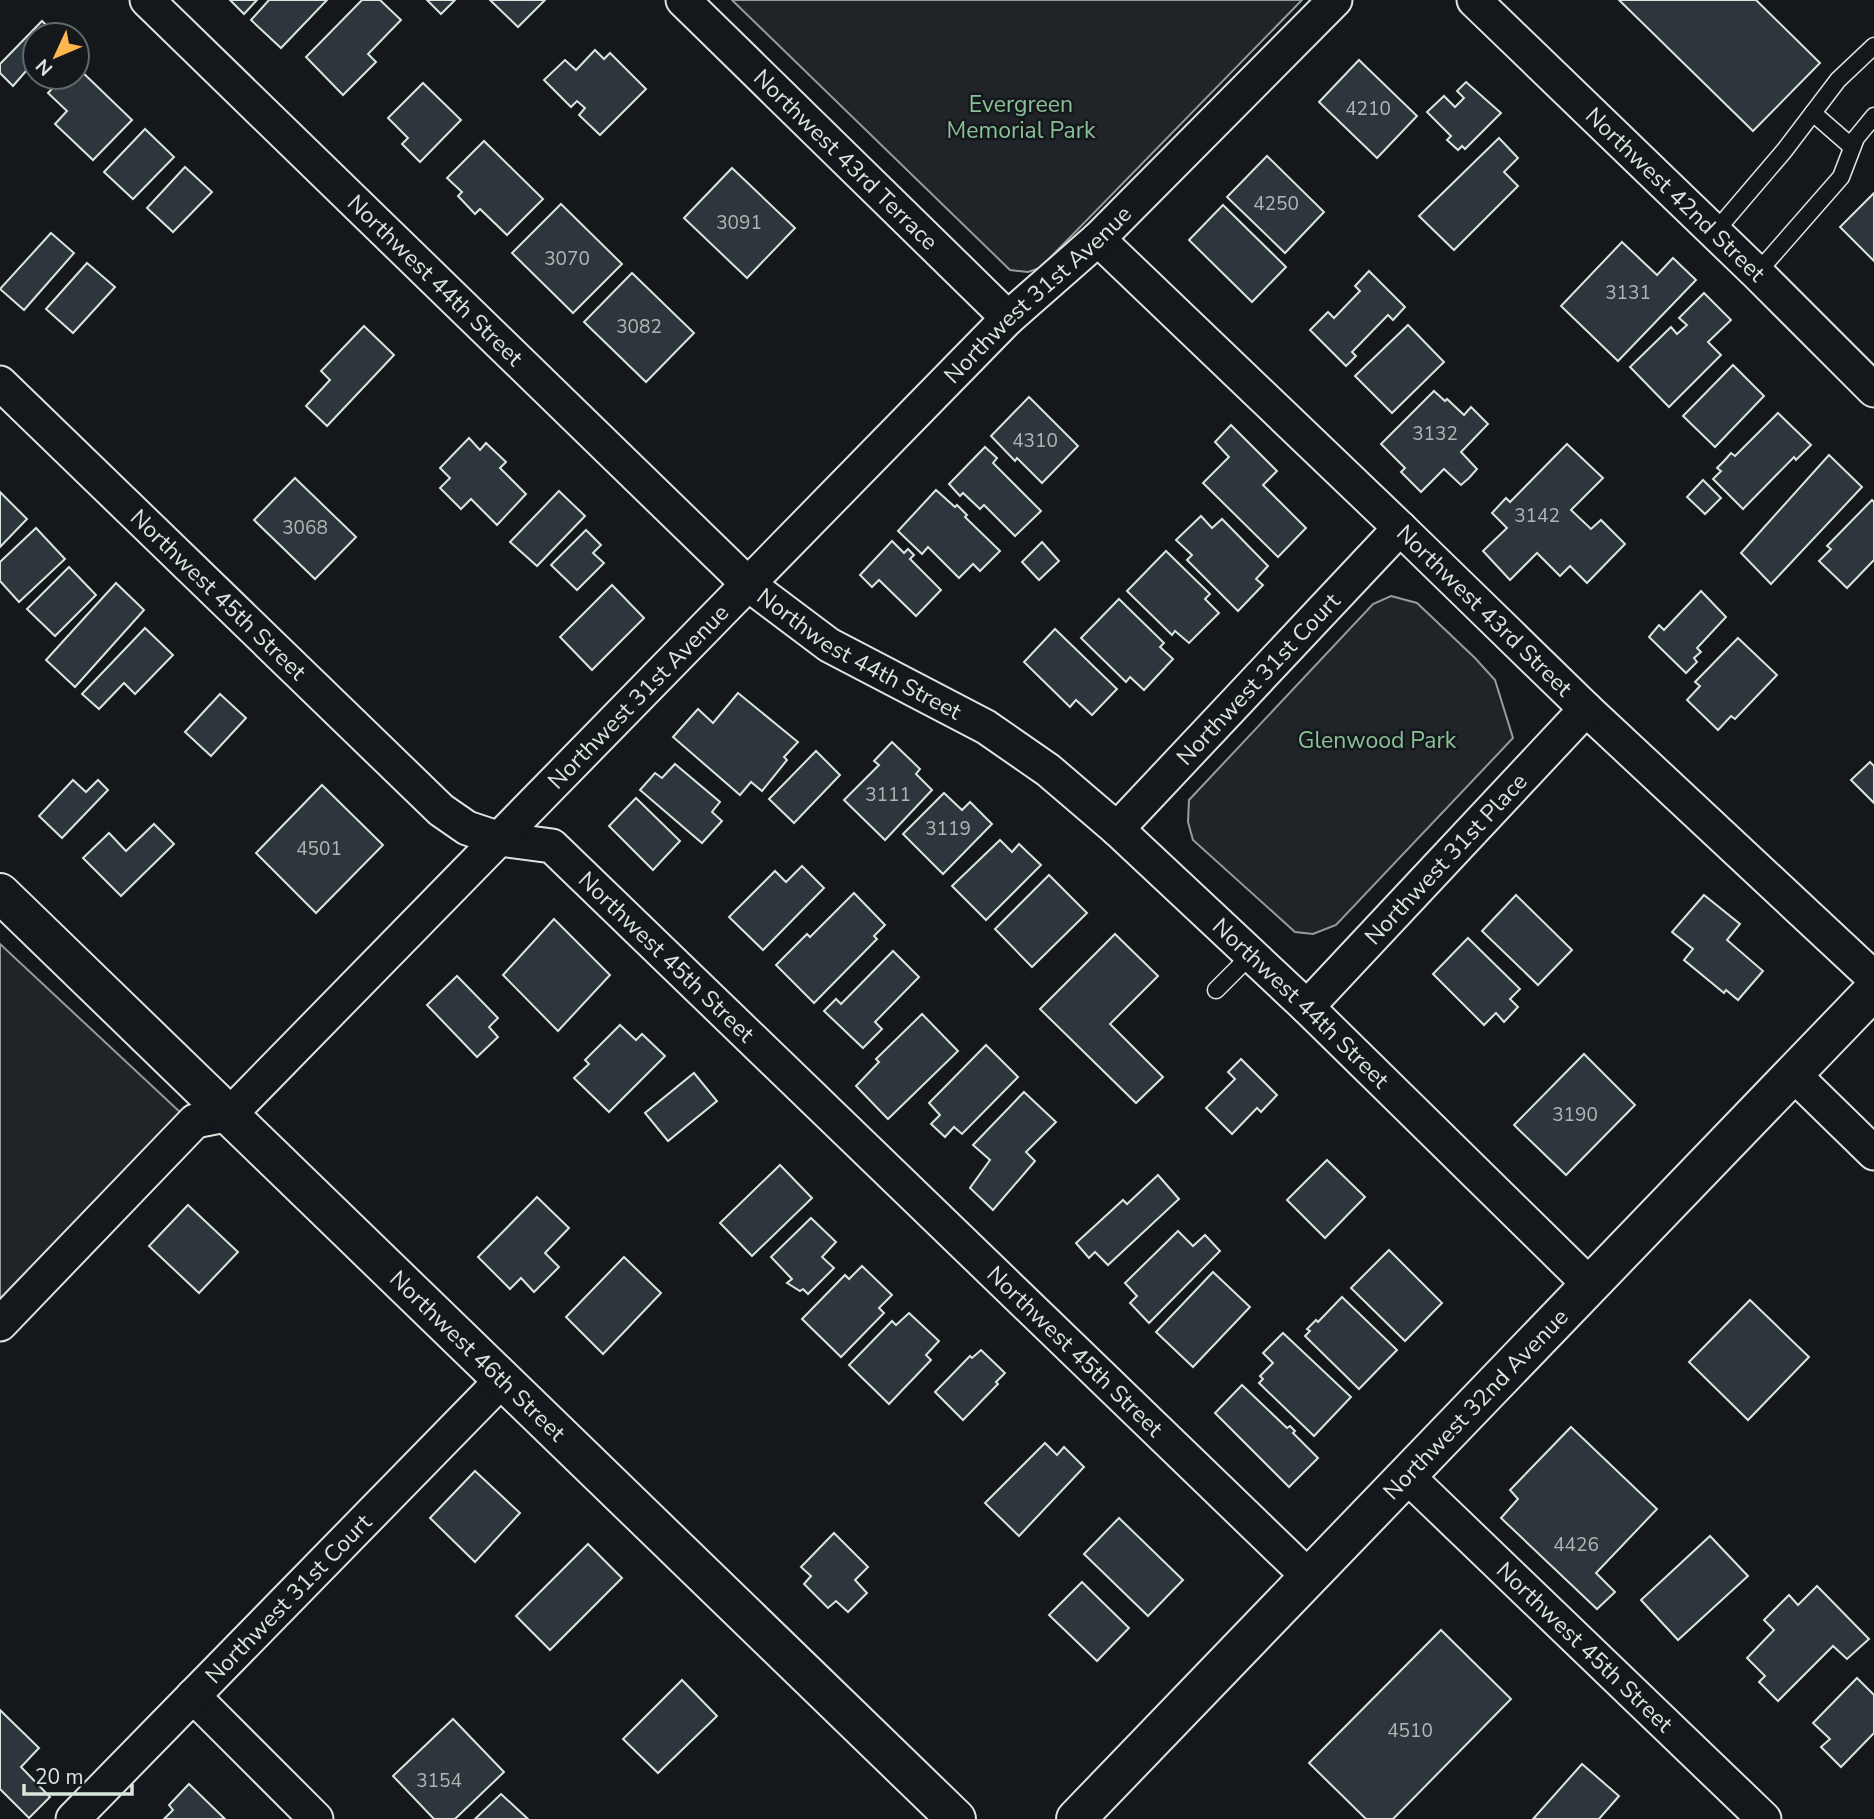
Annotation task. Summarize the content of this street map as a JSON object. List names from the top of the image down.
{
  "streets": {
    "street": [
      "Northwest 43rd Terrace",
      "Northwest 42nd Street",
      "Northwest 44th Street",
      "Northwest 31st Avenue",
      "Northwest 45th Street",
      "Northwest 43rd Street",
      "Northwest 31st Court",
      "Northwest 31st Place",
      "Northwest 46th Street",
      "Northwest 32nd Avenue"
    ]
  },
  "crossings": [
    ["Northwest 43rd Terrace", "Northwest 31st Avenue"],
    ["Northwest 44th Street", "Northwest 31st Avenue"],
    ["Northwest 44th Street", "Northwest 31st Court"],
    ["Northwest 44th Street", "Northwest 31st Place"],
    ["Northwest 44th Street", "Northwest 32nd Avenue"],
    ["Northwest 31st Avenue", "Northwest 45th Street"],
    ["Northwest 31st Avenue", "Northwest 43rd Street"],
    ["Northwest 31st Avenue", "Northwest 46th Street"],
    ["Northwest 45th Street", "Northwest 32nd Avenue"],
    ["Northwest 43rd Street", "Northwest 31st Court"],
    ["Northwest 43rd Street", "Northwest 31st Place"],
    ["Northwest 31st Court", "Northwest 46th Street"]
  ],
  "parks": ["Evergreen Memorial Park", "Glenwood Park"],
  "house_numbers": [
    "4210",
    "4250",
    "3091",
    "3070",
    "3131",
    "3082",
    "3132",
    "4310",
    "3142",
    "3068",
    "3111",
    "3119",
    "4501",
    "3190",
    "4426",
    "4510",
    "3154"
  ],
  "scale_bar": "20 m",
  "north": "bottom left"
}
